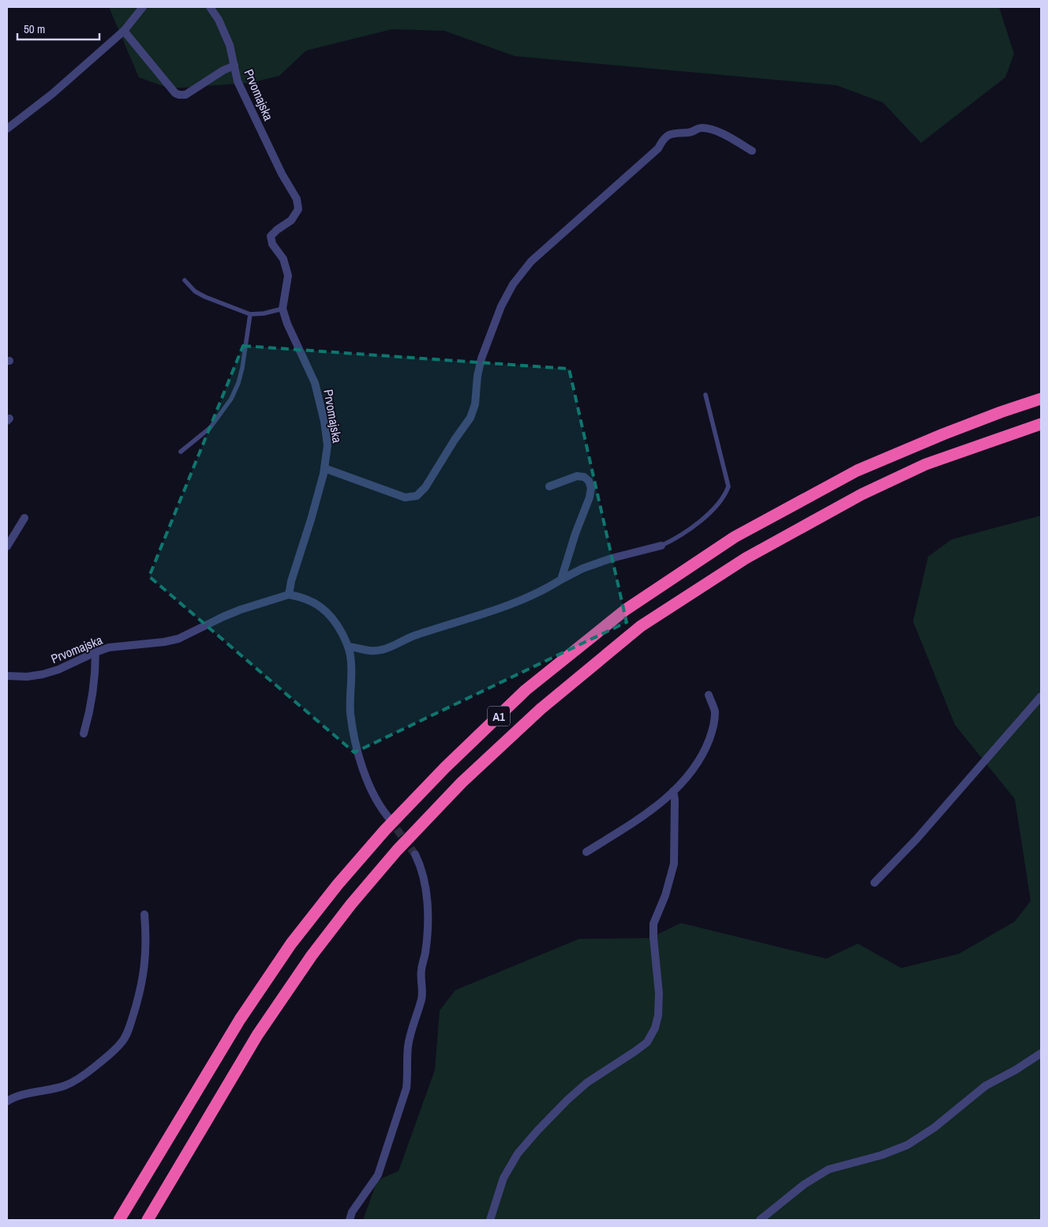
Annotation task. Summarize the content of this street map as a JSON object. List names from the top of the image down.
{
  "streets": {
    "highway": ["A1"],
    "street": ["Prvomajska"]
  },
  "scale_bar": "50 m"
}
